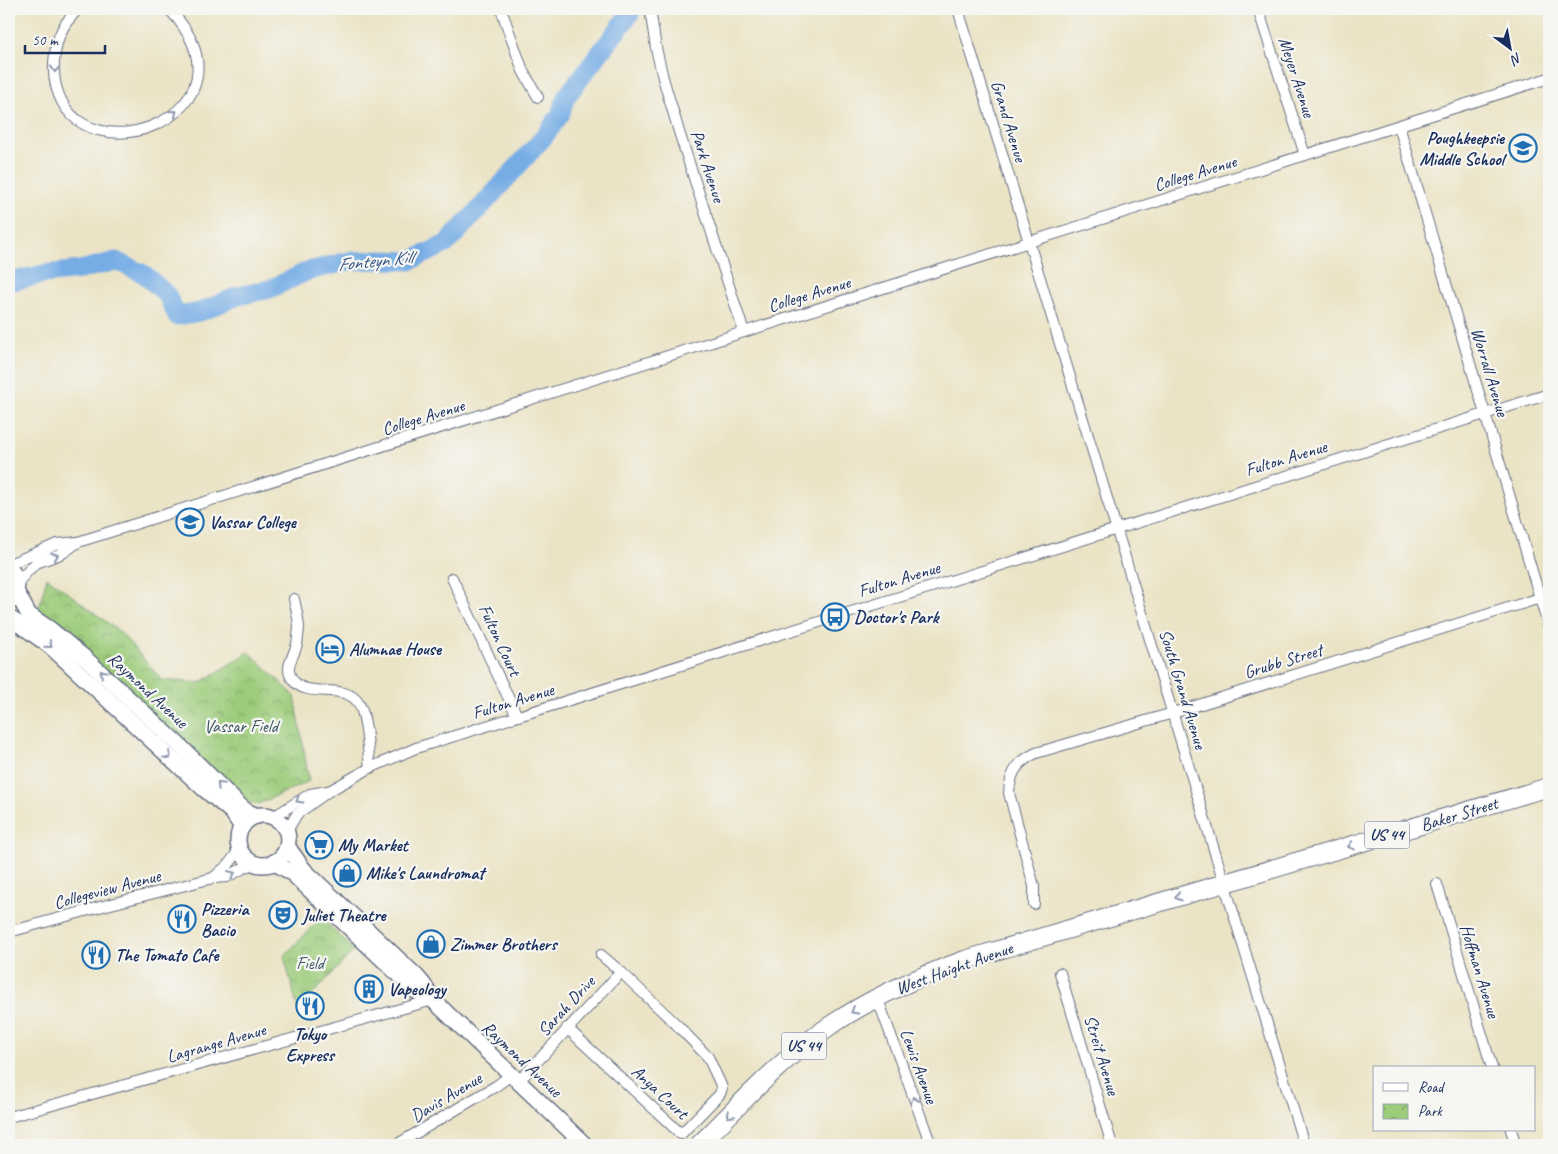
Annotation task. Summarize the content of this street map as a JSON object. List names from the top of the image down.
{
  "streets": {
    "highway": ["Baker Street", "US 44", "West Haight Avenue"],
    "main road": ["Raymond Avenue"],
    "street": [
      "Meyer Avenue",
      "Grand Avenue",
      "Park Avenue",
      "College Avenue",
      "Worrall Avenue",
      "Fulton Avenue",
      "Fulton Court",
      "Grubb Street",
      "South Grand Avenue",
      "Collegeview Avenue",
      "Hoffman Avenue",
      "Sarah Drive",
      "Lagrange Avenue",
      "Streit Avenue",
      "Lewis Avenue",
      "Anya Court",
      "Davis Avenue"
    ]
  },
  "crossings": [
    ["Meyer Avenue", "College Avenue"],
    ["Grand Avenue", "College Avenue"],
    ["Grand Avenue", "South Grand Avenue"],
    ["Park Avenue", "College Avenue"],
    ["College Avenue", "Worrall Avenue"],
    ["College Avenue", "South Grand Avenue"],
    ["College Avenue", "Raymond Avenue"],
    ["Worrall Avenue", "Fulton Avenue"],
    ["Worrall Avenue", "Grubb Street"],
    ["Fulton Avenue", "Fulton Court"],
    ["Fulton Avenue", "South Grand Avenue"],
    ["Fulton Avenue", "Raymond Avenue"],
    ["Fulton Avenue", "Collegeview Avenue"],
    ["Grubb Street", "South Grand Avenue"],
    ["South Grand Avenue", "Baker Street"],
    ["South Grand Avenue", "West Haight Avenue"],
    ["Raymond Avenue", "Collegeview Avenue"],
    ["Raymond Avenue", "Sarah Drive"],
    ["Raymond Avenue", "Lagrange Avenue"],
    ["Raymond Avenue", "Davis Avenue"],
    ["Baker Street", "West Haight Avenue"],
    ["West Haight Avenue", "Lewis Avenue"],
    ["Sarah Drive", "Anya Court"],
    ["Sarah Drive", "Davis Avenue"]
  ],
  "one_way": ["Baker Street", "West Haight Avenue", "Lewis Avenue"],
  "water": ["Fonteyn Kill"],
  "parks": ["Vassar Field", "Field"],
  "places": {
    "school or university": ["Poughkeepsie Middle School", "Vassar College"],
    "bus stop": ["Doctor's Park"],
    "hotel": ["Alumnae House"],
    "supermarket": ["My Market"],
    "shop": ["Mike's Laundromat", "Zimmer Brothers"],
    "theatre": ["Juliet Theatre"],
    "restaurant": ["Pizzeria Bacio", "The Tomato Cafe", "Tokyo Express"],
    "building": ["Vapeology"]
  },
  "legend": ["Road", "Park"],
  "scale_bar": "50 m",
  "north": "bottom right"
}
